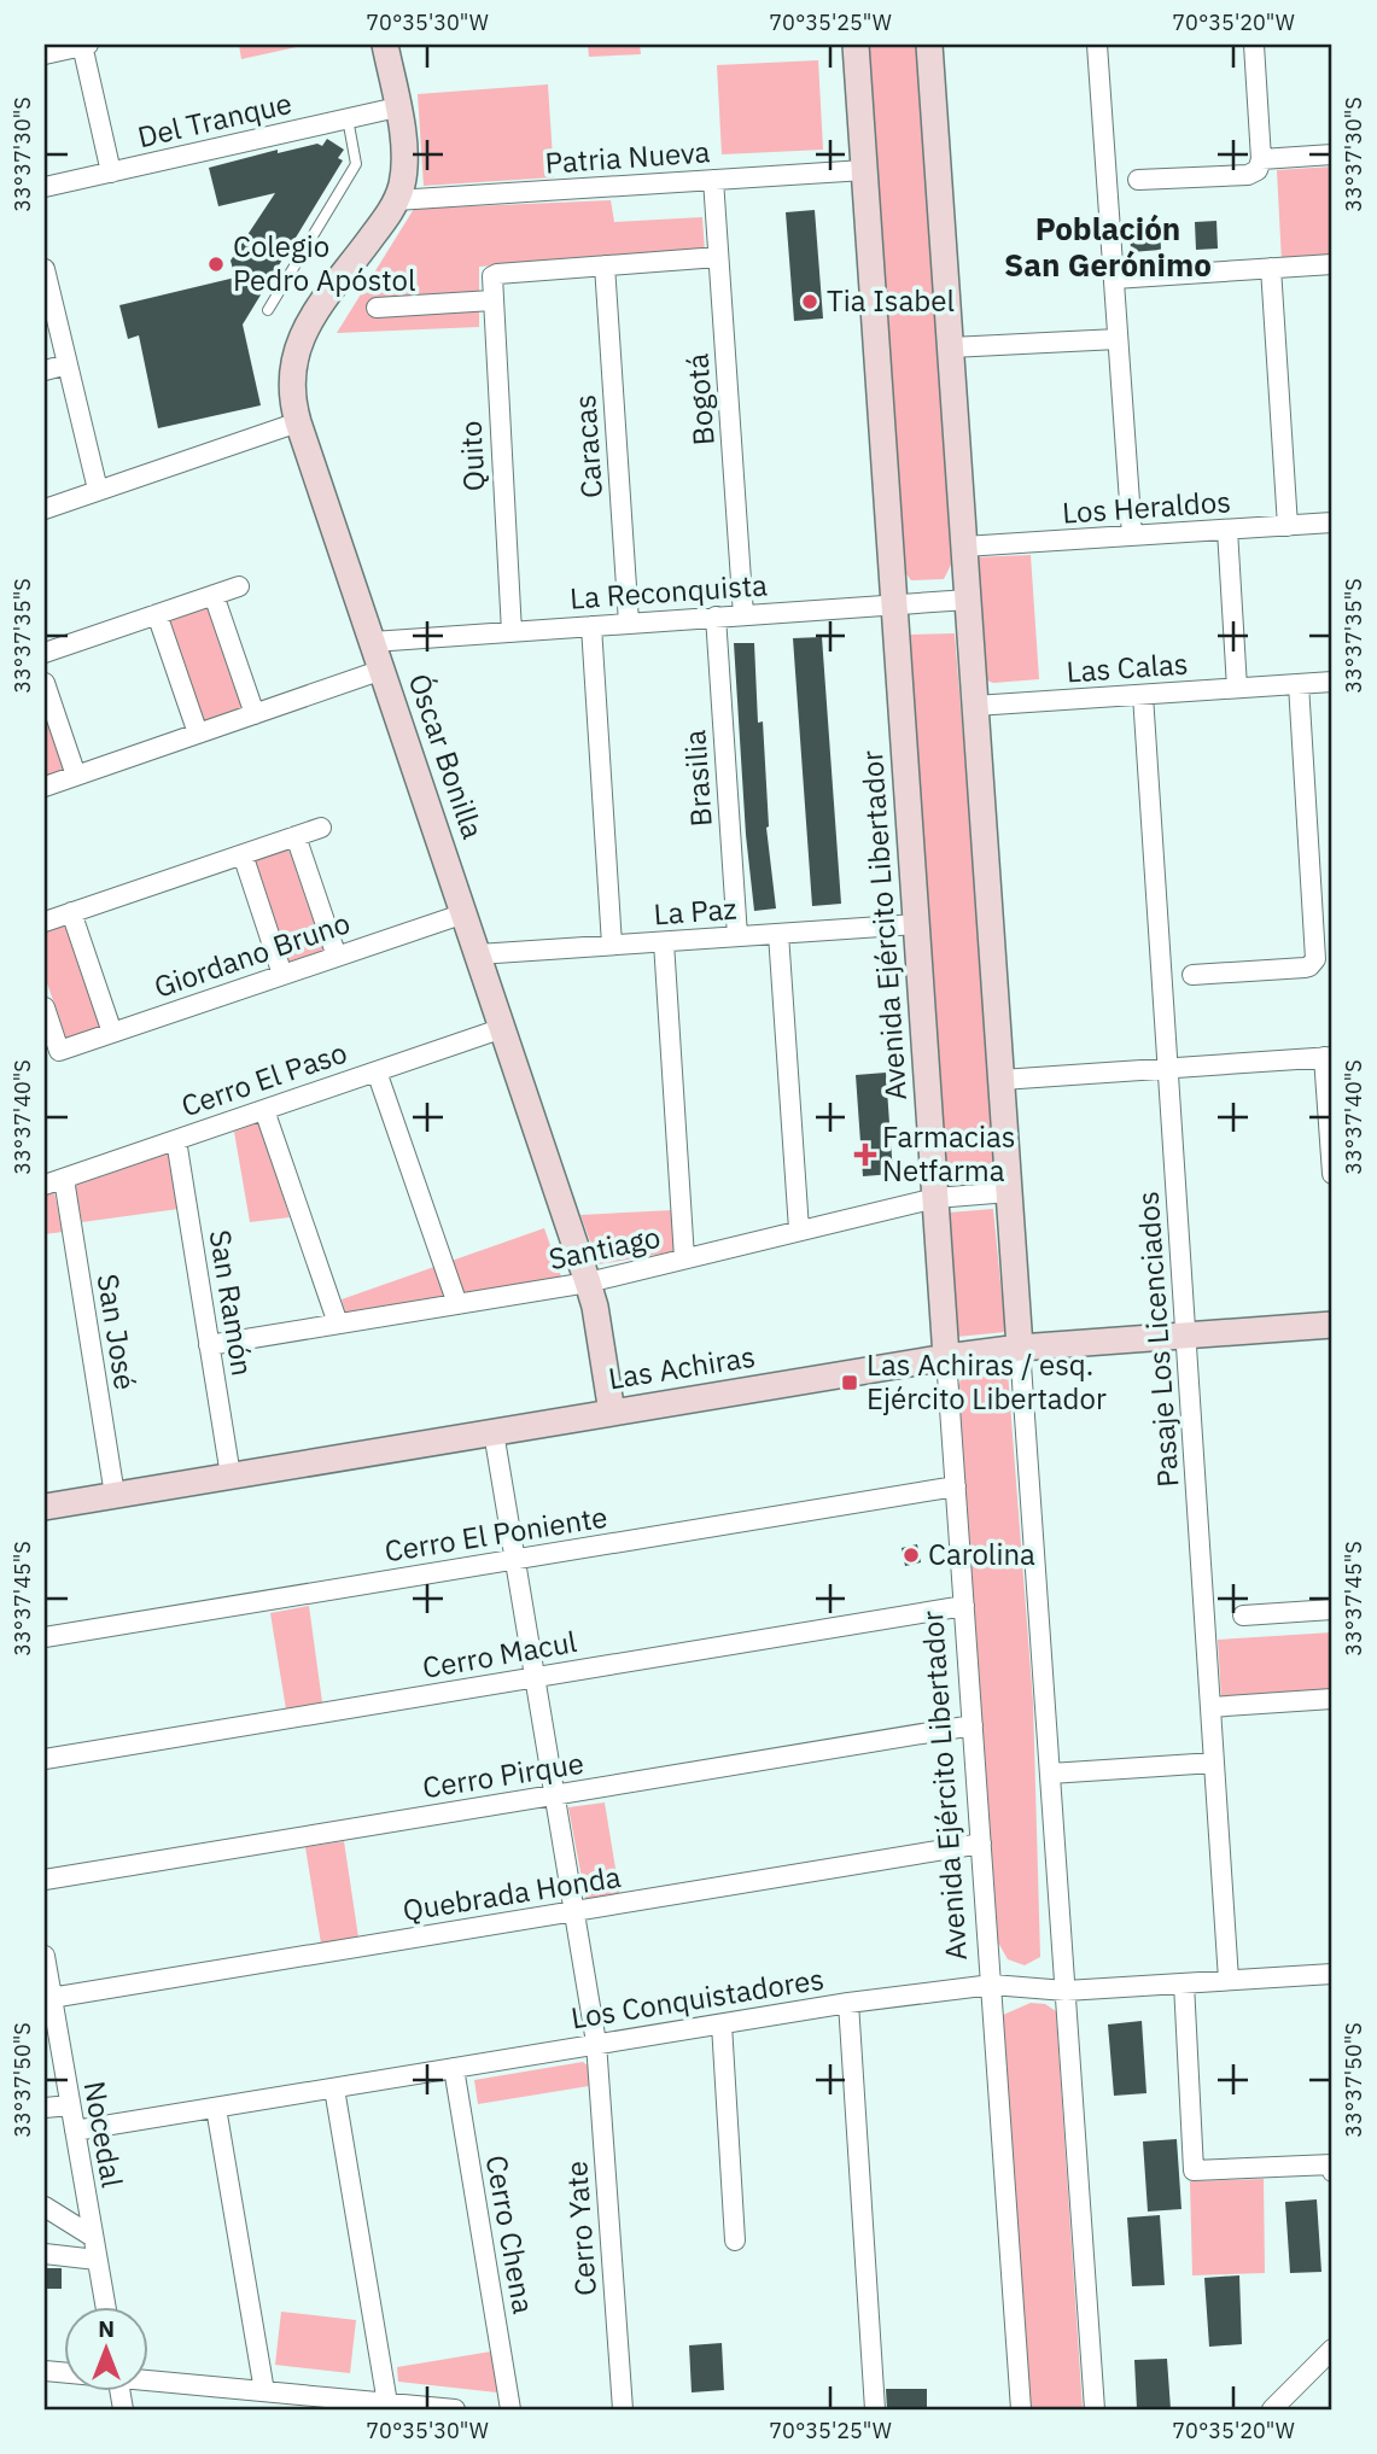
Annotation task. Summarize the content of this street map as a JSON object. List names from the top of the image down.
{
  "streets": {
    "street": [
      "Del Tranque",
      "Patria Nueva",
      "Bogotá",
      "Caracas",
      "Quito",
      "Los Heraldos",
      "La Reconquista",
      "Las Calas",
      "Óscar Bonilla",
      "Brasilia",
      "La Paz",
      "Avenida Ejército Libertador",
      "Giordano Bruno",
      "Cerro El Paso",
      "Santiago",
      "San Ramón",
      "San José",
      "Pasaje Los Licenciados",
      "Las Achiras",
      "Cerro El Poniente",
      "Cerro Macul",
      "Cerro Pirque",
      "Quebrada Honda",
      "Los Conquistadores",
      "Nocedal",
      "Cerro Yate",
      "Cerro Chena"
    ]
  },
  "crossings": [
    ["Del Tranque", "Óscar Bonilla"],
    ["Patria Nueva", "Bogotá"],
    ["Patria Nueva", "Óscar Bonilla"],
    ["Patria Nueva", "Avenida Ejército Libertador"],
    ["Bogotá", "La Reconquista"],
    ["Caracas", "Quito"],
    ["Caracas", "La Reconquista"],
    ["Quito", "La Reconquista"],
    ["La Reconquista", "Óscar Bonilla"],
    ["La Reconquista", "Brasilia"],
    ["La Reconquista", "Avenida Ejército Libertador"],
    ["Las Calas", "Pasaje Los Licenciados"],
    ["Óscar Bonilla", "La Paz"],
    ["Óscar Bonilla", "Giordano Bruno"],
    ["Óscar Bonilla", "Cerro El Paso"],
    ["Óscar Bonilla", "Santiago"],
    ["Óscar Bonilla", "Las Achiras"],
    ["Brasilia", "La Paz"],
    ["La Paz", "Avenida Ejército Libertador"],
    ["Avenida Ejército Libertador", "Santiago"],
    ["Avenida Ejército Libertador", "Las Achiras"],
    ["Avenida Ejército Libertador", "Cerro El Poniente"],
    ["Avenida Ejército Libertador", "Cerro Macul"],
    ["Avenida Ejército Libertador", "Cerro Pirque"],
    ["Avenida Ejército Libertador", "Quebrada Honda"],
    ["Avenida Ejército Libertador", "Los Conquistadores"],
    ["Cerro El Paso", "San Ramón"],
    ["Cerro El Paso", "San José"],
    ["Santiago", "San Ramón"],
    ["San Ramón", "Las Achiras"],
    ["San José", "Las Achiras"],
    ["Pasaje Los Licenciados", "Las Achiras"],
    ["Pasaje Los Licenciados", "Los Conquistadores"],
    ["Las Achiras", "Cerro Yate"],
    ["Cerro El Poniente", "Cerro Yate"],
    ["Cerro Macul", "Cerro Yate"],
    ["Cerro Pirque", "Cerro Yate"],
    ["Quebrada Honda", "Nocedal"],
    ["Quebrada Honda", "Cerro Yate"],
    ["Los Conquistadores", "Nocedal"],
    ["Los Conquistadores", "Cerro Yate"],
    ["Los Conquistadores", "Cerro Chena"]
  ],
  "districts": ["Población San Gerónimo"],
  "places": {
    "other": ["Colegio Pedro Apóstol", "Tia Isabel", "Carolina"],
    "health": ["Farmacias Netfarma"],
    "transit": ["Las Achiras / esq. Ejército Libertador"]
  },
  "north": "top",
  "coordinates": [
    "70°35'30\"W",
    "70°35'25\"W",
    "70°35'20\"W",
    "33°37'30\"S",
    "33°37'35\"S",
    "33°37'40\"S",
    "33°37'45\"S",
    "33°37'50\"S"
  ]
}
